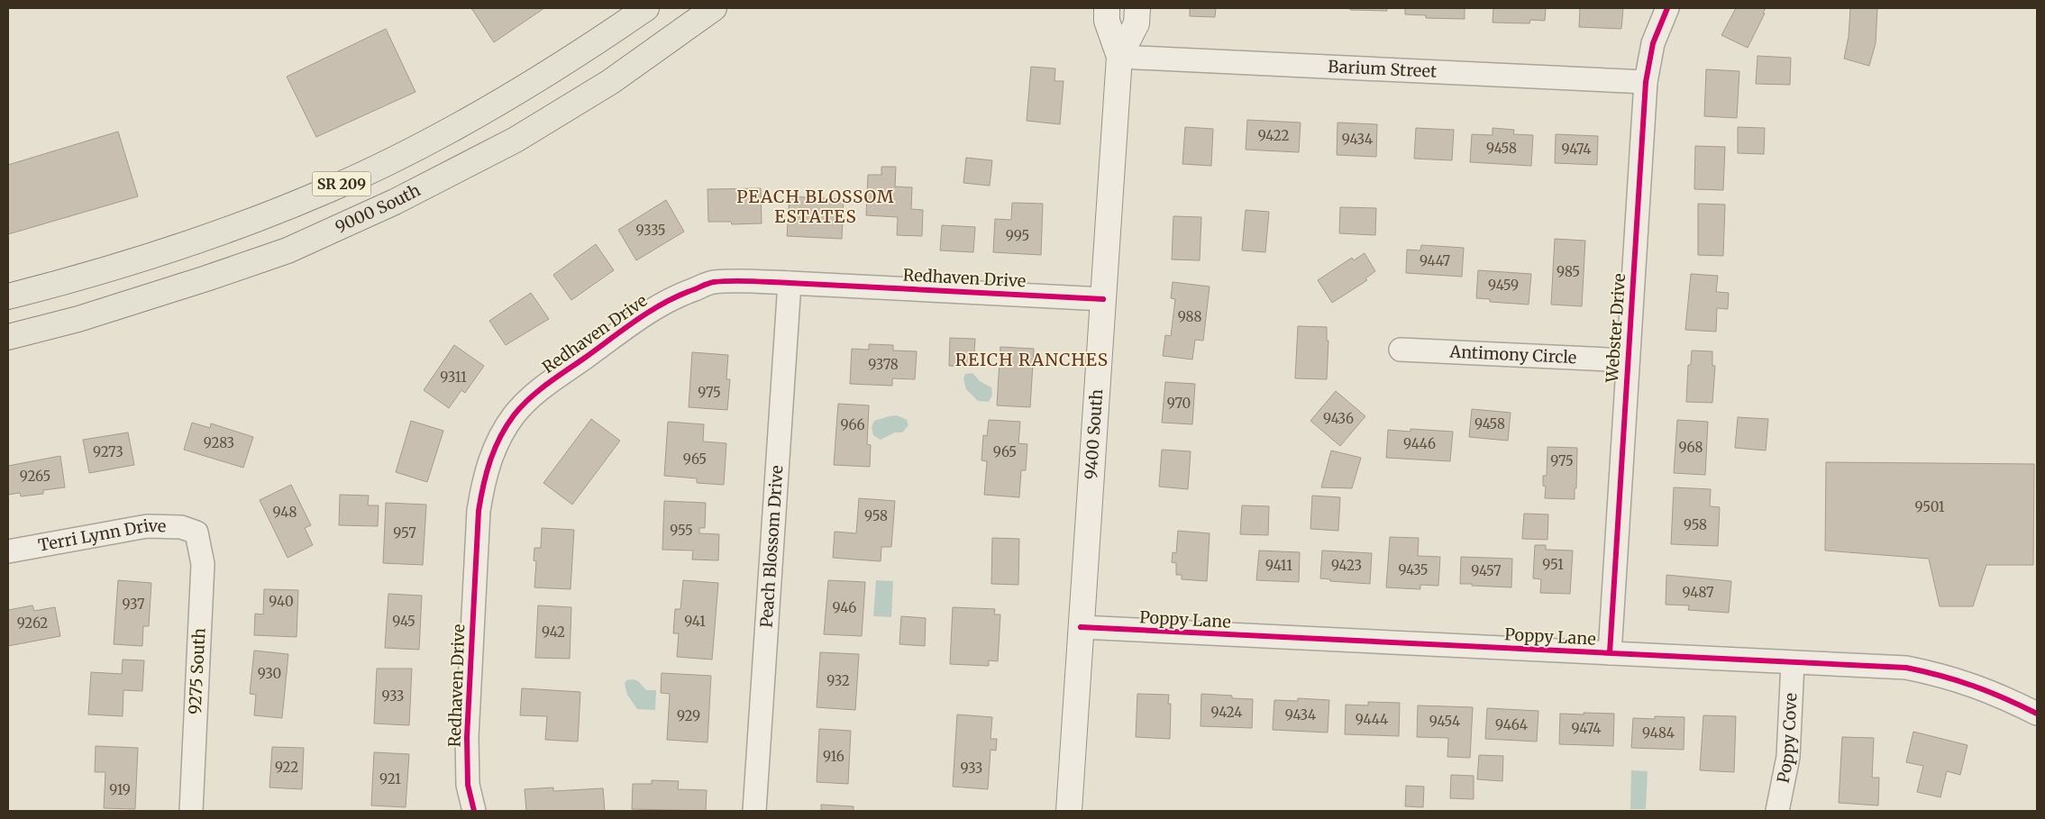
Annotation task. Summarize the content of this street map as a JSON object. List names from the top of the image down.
{
  "streets": {
    "main road": ["SR 209", "9000 South", "9400 South"],
    "street": [
      "Barium Street",
      "Redhaven Drive",
      "Webster Drive",
      "Antimony Circle",
      "Terri Lynn Drive",
      "Peach Blossom Drive",
      "Poppy Lane",
      "9275 South",
      "Poppy Cove"
    ]
  },
  "crossings": [
    ["Barium Street", "Webster Drive"],
    ["Barium Street", "9400 South"],
    ["Redhaven Drive", "9400 South"],
    ["Redhaven Drive", "Peach Blossom Drive"],
    ["Webster Drive", "Antimony Circle"],
    ["Webster Drive", "Poppy Lane"],
    ["9400 South", "Poppy Lane"],
    ["Terri Lynn Drive", "9275 South"],
    ["Poppy Lane", "Poppy Cove"]
  ],
  "districts": ["PEACH BLOSSOM ESTATES", "REICH RANCHES"],
  "house_numbers": [
    "9422",
    "9434",
    "9458",
    "9474",
    "9335",
    "995",
    "9447",
    "985",
    "9459",
    "988",
    "9378",
    "9311",
    "975",
    "970",
    "9436",
    "9458",
    "966",
    "9283",
    "9446",
    "968",
    "9273",
    "965",
    "965",
    "975",
    "9265",
    "9501",
    "948",
    "958",
    "958",
    "955",
    "957",
    "951",
    "9411",
    "9423",
    "9435",
    "9457",
    "9487",
    "940",
    "937",
    "946",
    "945",
    "941",
    "9262",
    "942",
    "930",
    "932",
    "933",
    "9424",
    "9434",
    "929",
    "9444",
    "9454",
    "9464",
    "9474",
    "9484",
    "916",
    "922",
    "933",
    "921",
    "919"
  ]
}
